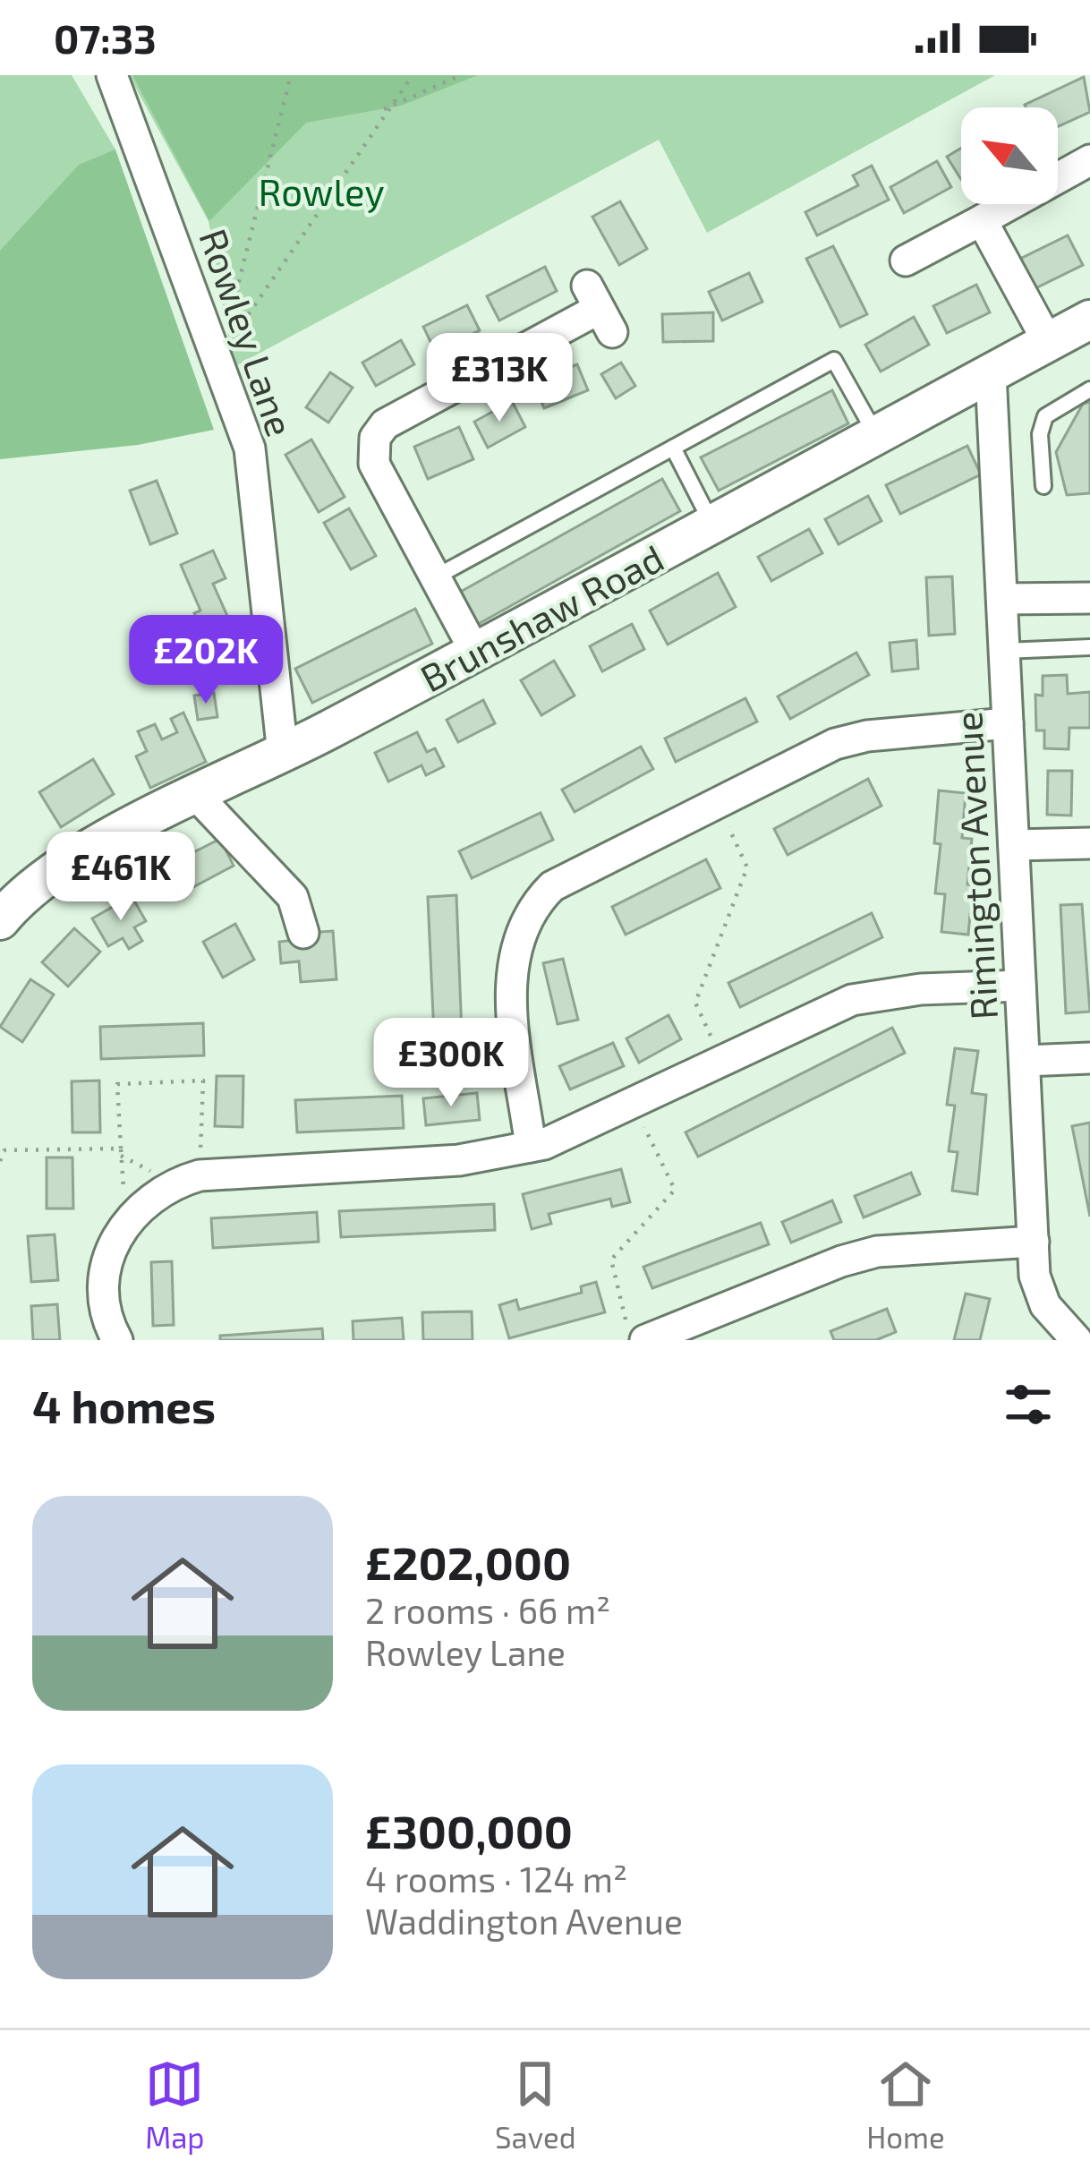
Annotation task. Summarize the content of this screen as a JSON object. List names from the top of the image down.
{
  "streets": {
    "street": ["Rowley Lane", "Brunshaw Road", "Rimington Avenue"]
  },
  "crossings": [
    ["Rowley Lane", "Brunshaw Road"],
    ["Brunshaw Road", "Rimington Avenue"]
  ],
  "parks": ["Rowley"],
  "north": "top left",
  "page": {
    "status": "07:33",
    "price": [
      "£313K",
      "£202K",
      "£461K",
      "£300K"
    ],
    "heading": "4 homes",
    "list": [
      {
        "name": "£202,000",
        "note": "2 rooms · 66 m² · Rowley Lane"
      },
      {
        "name": "£300,000",
        "note": "4 rooms · 124 m² · Waddington Avenue"
      }
    ],
    "tabs": ["Map", "Saved", "Home"]
  }
}
